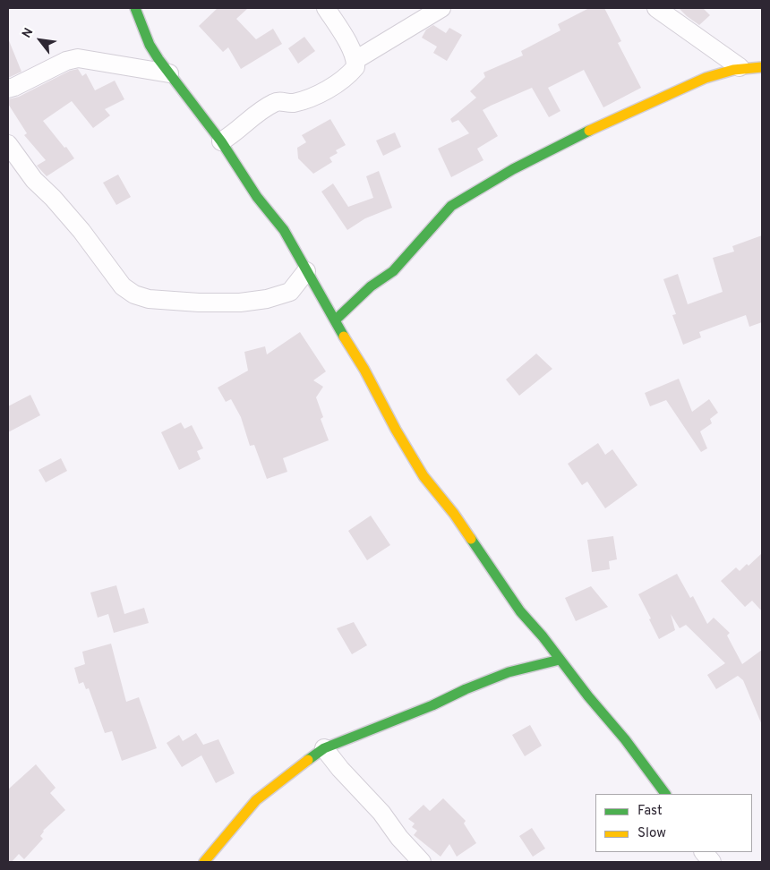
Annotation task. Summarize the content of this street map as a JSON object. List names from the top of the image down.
{
  "legend": ["Fast", "Slow"],
  "north": "top left"
}
